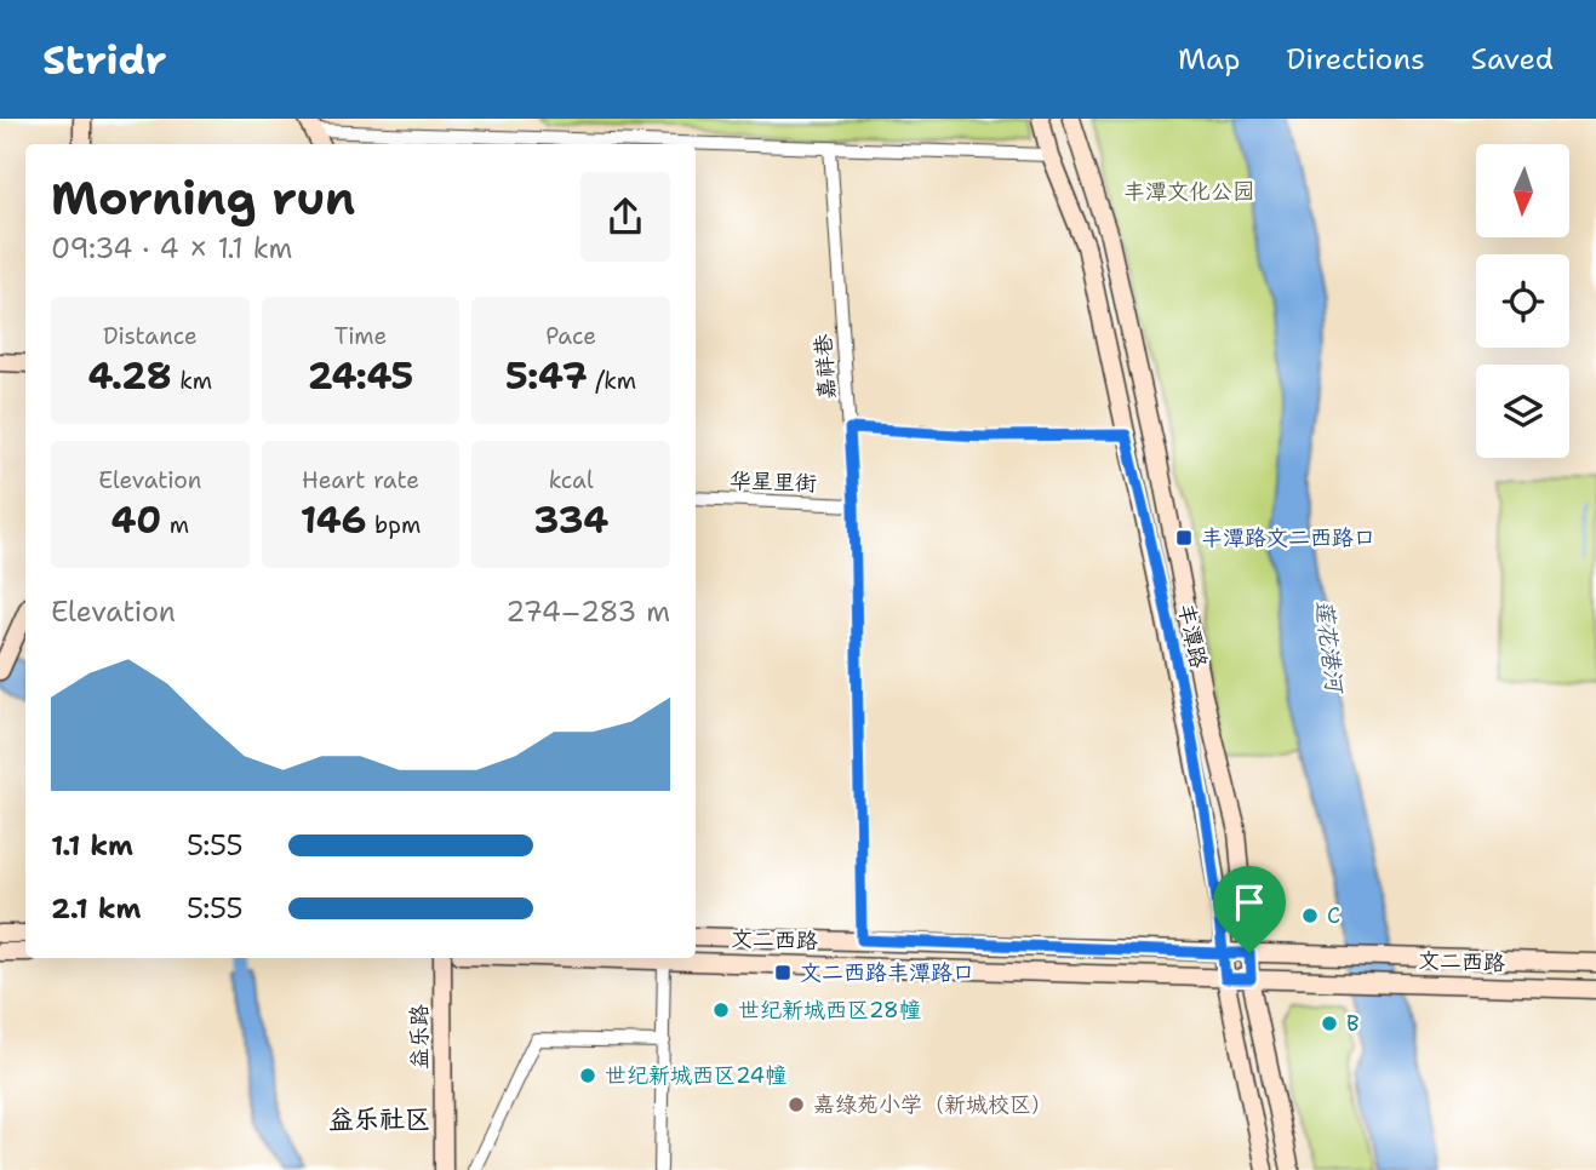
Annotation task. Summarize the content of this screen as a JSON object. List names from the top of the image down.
{
  "streets": {
    "main road": ["丰潭路", "文二西路", "益乐路"],
    "street": ["嘉祥巷", "华星里街"]
  },
  "crossings": [
    ["嘉祥巷", "华星里街"],
    ["嘉祥巷", "文二西路"],
    ["丰潭路", "文二西路"]
  ],
  "districts": ["益乐社区"],
  "water": ["莲花港河"],
  "parks": ["丰潭文化公园"],
  "places": {
    "transit": ["丰潭路文二西路口", "文二西路丰潭路口"],
    "other": [
      "C",
      "世纪新城西区28幢",
      "B",
      "世纪新城西区24幢",
      "嘉绿苑小学（新城校区）"
    ]
  },
  "north": "bottom",
  "page": {
    "header": "Stridr",
    "nav": ["Map", "Directions", "Saved"],
    "heading": ["Morning run", "09:34 · 4 × 1.1 km"],
    "stats": [
      ["Distance", "4.28 km"],
      ["Time", "24:45"],
      ["Pace", "5:47 /km"],
      ["Elevation", "40 m"],
      ["Heart rate", "146 bpm"],
      ["kcal", "334"]
    ],
    "chart": ["Elevation", "274–283 m"],
    "list": [
      {
        "name": "1.1 km",
        "note": "5:55"
      },
      {
        "name": "2.1 km",
        "note": "5:55"
      }
    ]
  }
}
